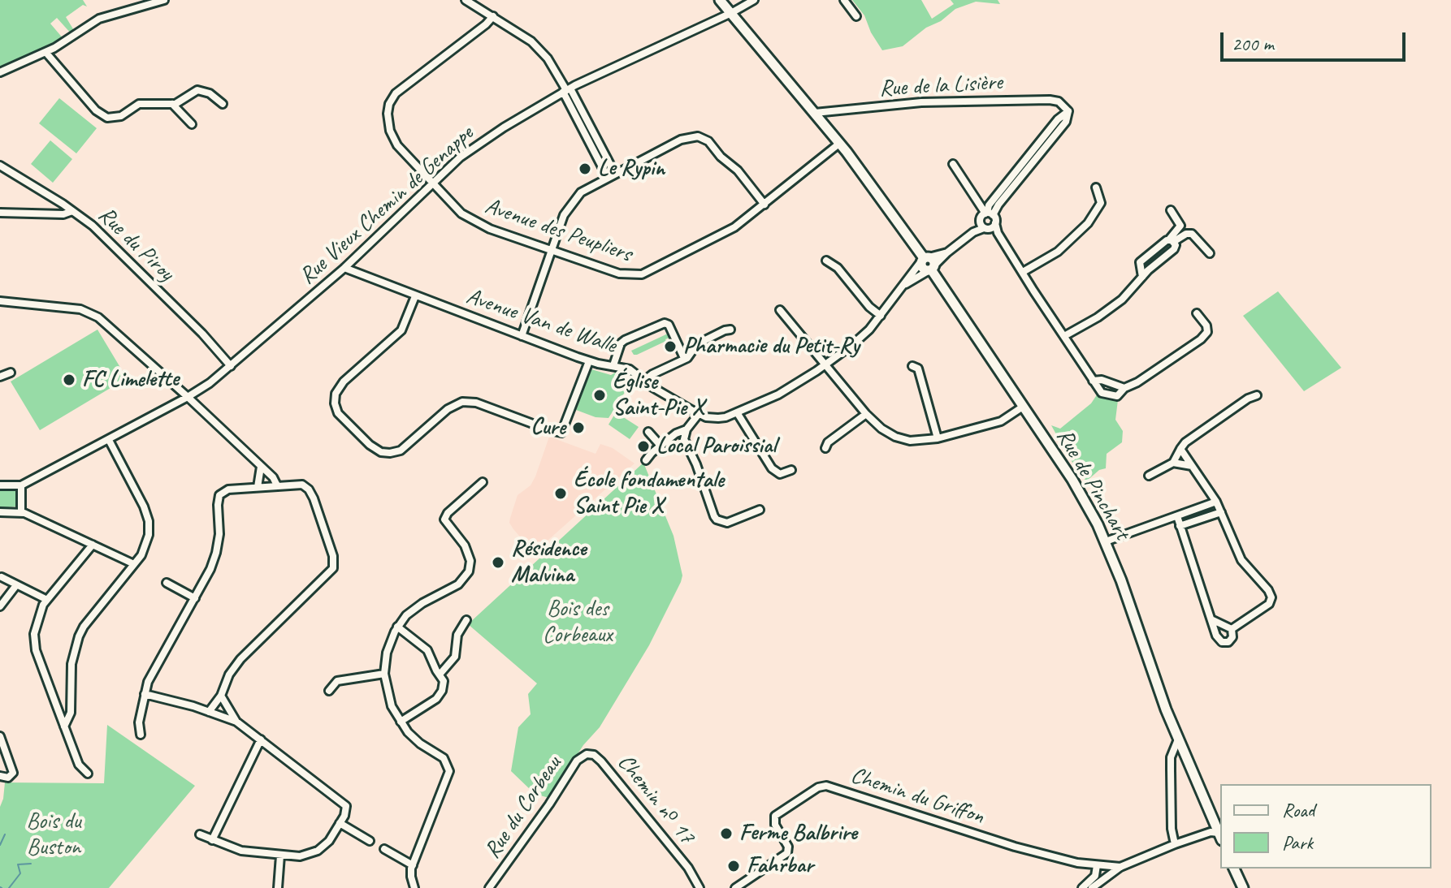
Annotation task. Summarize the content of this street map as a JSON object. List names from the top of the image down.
{
  "streets": {
    "main road": ["Rue de Pinchart"],
    "street": [
      "Rue de la Lisière",
      "Rue Vieux Chemin de Genappe",
      "Avenue des Peupliers",
      "Rue du Piroy",
      "Avenue Van de Walle",
      "Chemin du Griffon",
      "Chemin nᵒ 17",
      "Rue du Corbeau"
    ]
  },
  "crossings": [
    ["Rue de la Lisière", "Rue de Pinchart"],
    ["Rue Vieux Chemin de Genappe", "Avenue des Peupliers"],
    ["Rue Vieux Chemin de Genappe", "Rue du Piroy"],
    ["Rue Vieux Chemin de Genappe", "Avenue Van de Walle"],
    ["Rue Vieux Chemin de Genappe", "Rue de Pinchart"],
    ["Avenue des Peupliers", "Rue de Pinchart"],
    ["Avenue Van de Walle", "Rue de Pinchart"],
    ["Chemin nᵒ 17", "Rue du Corbeau"]
  ],
  "parks": ["Bois des Corbeaux", "Bois du Buston"],
  "places": [
    "Le Rypin",
    "Pharmacie du Petit-Ry",
    "FC Limelette",
    "Église Saint-Pie X",
    "Cure",
    "Local Paroissial",
    "École fondamentale Saint Pie X",
    "Résidence Malvina",
    "Ferme Balbrire",
    "Fahrbar"
  ],
  "legend": ["Road", "Park"],
  "scale_bar": "200 m"
}
